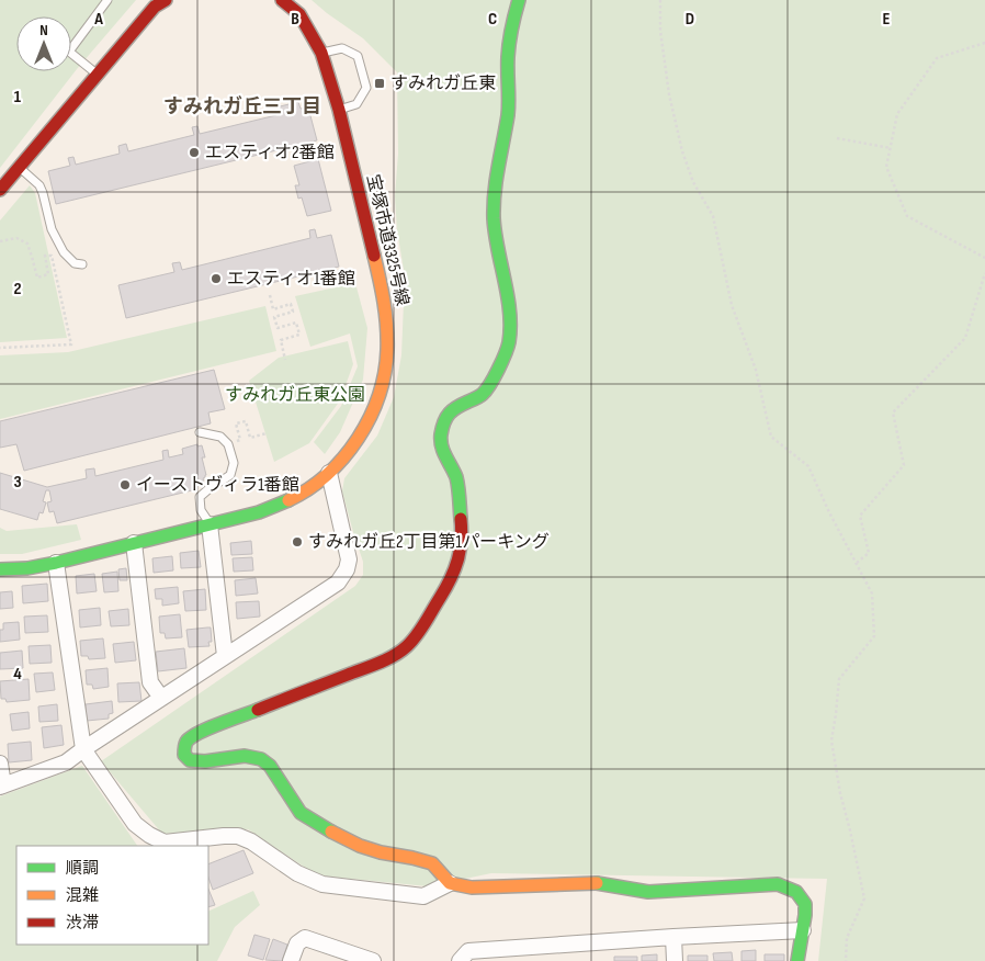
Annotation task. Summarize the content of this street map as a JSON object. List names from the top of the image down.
{
  "streets": {
    "street": ["宝塚市道3325号線"]
  },
  "districts": ["すみれガ丘三丁目"],
  "parks": ["すみれガ丘東公園"],
  "places": {
    "transit": ["すみれガ丘東"],
    "other": [
      "エスティオ2番館",
      "エスティオ1番館",
      "イーストヴィラ1番館",
      "すみれガ丘2丁目第1パーキング"
    ]
  },
  "legend": ["順調", "混雑", "渋滞"],
  "north": "top",
  "grid": {
    "columns": [
      "A",
      "B",
      "C",
      "D",
      "E"
    ],
    "rows": [
      "1",
      "2",
      "3",
      "4"
    ]
  }
}
